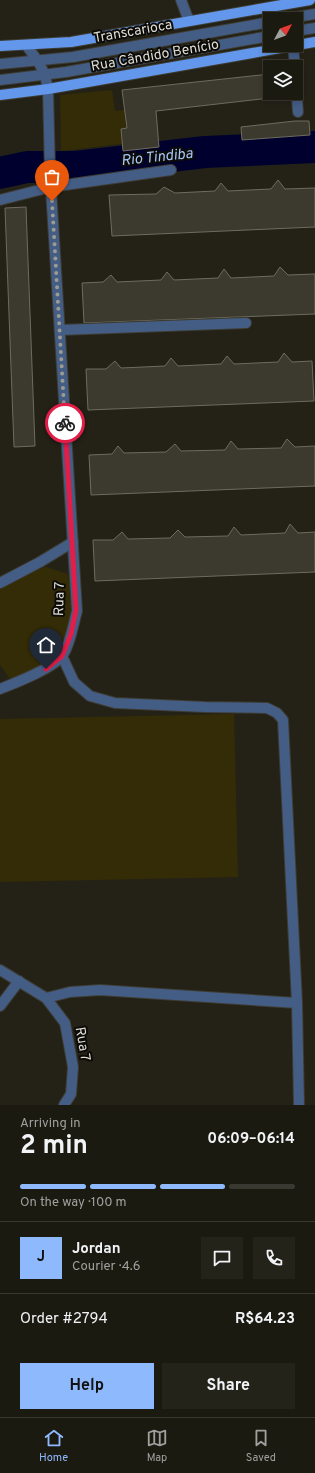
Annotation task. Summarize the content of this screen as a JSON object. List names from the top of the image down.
{
  "streets": {
    "main road": ["Rua Cândido Benício"],
    "street": ["Transcarioca", "Rua 7"]
  },
  "crossings": [
    ["Transcarioca", "Rua 7"],
    ["Rua Cândido Benício", "Rua 7"]
  ],
  "water": ["Rio Tindiba"],
  "north": "top right",
  "page": {
    "heading": ["2 min", "Arriving in", "06:09–06:14"],
    "panel": [
      "Jordan",
      "Courier · 4.6",
      "Order #2794",
      "R$64.23"
    ],
    "bar": "On the way · 100 m",
    "round": "J",
    "buttons": ["Help", "Share"],
    "tabs": ["Home", "Map", "Saved"]
  }
}
